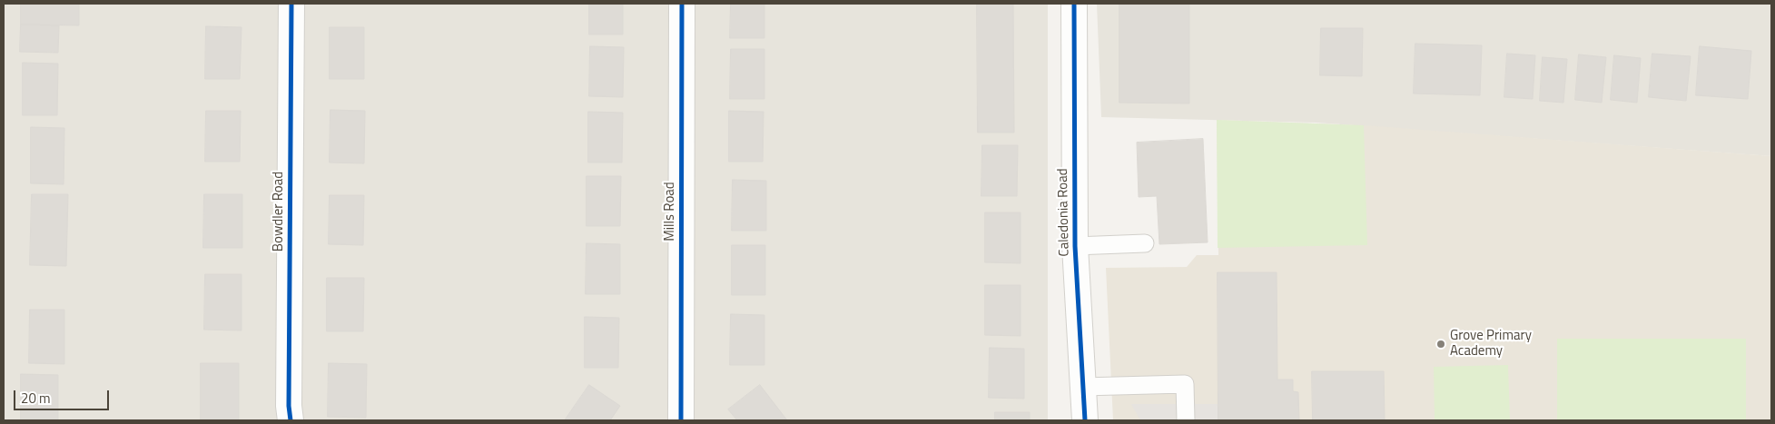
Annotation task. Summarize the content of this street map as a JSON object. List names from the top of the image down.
{
  "streets": {
    "street": ["Bowdler Road", "Mills Road", "Caledonia Road"]
  },
  "places": ["Grove Primary Academy"],
  "scale_bar": "20 m"
}
